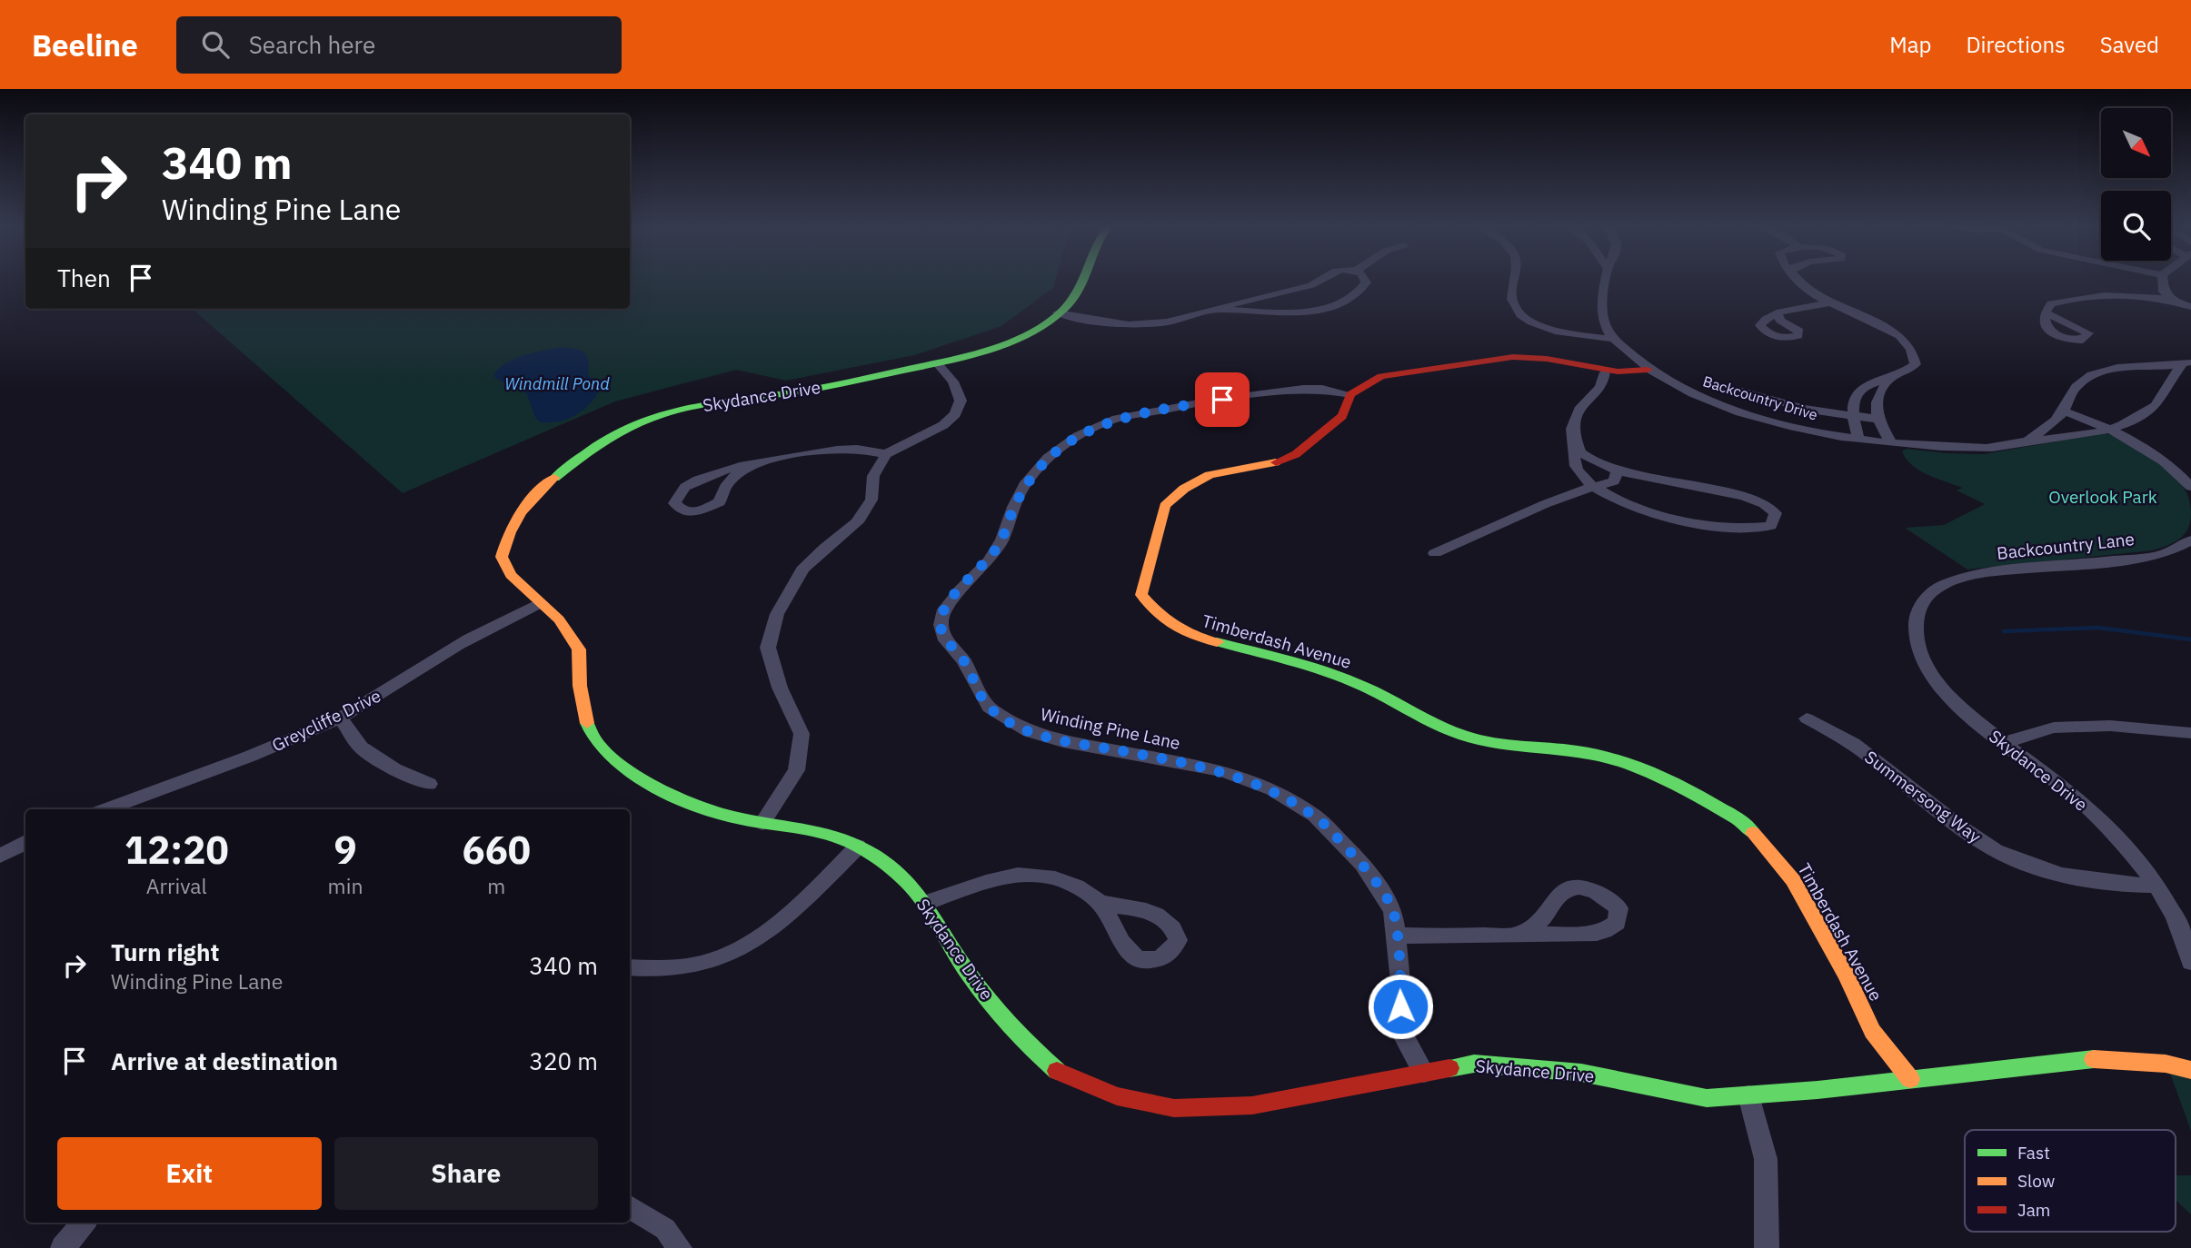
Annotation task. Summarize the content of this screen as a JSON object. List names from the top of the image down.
{
  "streets": {
    "street": [
      "Skydance Drive",
      "Backcountry Drive",
      "Backcountry Lane",
      "Timberdash Avenue",
      "Greycliffe Drive",
      "Winding Pine Lane",
      "Summersong Way"
    ]
  },
  "crossings": [
    ["Skydance Drive", "Backcountry Lane"],
    ["Skydance Drive", "Timberdash Avenue"],
    ["Skydance Drive", "Greycliffe Drive"],
    ["Skydance Drive", "Winding Pine Lane"],
    ["Skydance Drive", "Summersong Way"],
    ["Timberdash Avenue", "Winding Pine Lane"]
  ],
  "water": ["Windmill Pond"],
  "parks": ["Overlook Park"],
  "legend": ["Fast", "Slow", "Jam"],
  "north": "bottom right",
  "page": {
    "header": "Beeline",
    "search": "Search here",
    "nav": ["Map", "Directions", "Saved"],
    "turn": ["340 m", "Winding Pine Lane"],
    "then": "Then",
    "eta": [
      "12:20",
      "Arrival",
      "9",
      "min",
      "660",
      "m"
    ],
    "list": [
      {
        "name": "Turn right",
        "note": "Winding Pine Lane",
        "value": "340 m"
      },
      {
        "name": "Arrive at destination",
        "value": "320 m"
      }
    ],
    "buttons": ["Exit", "Share"]
  }
}
